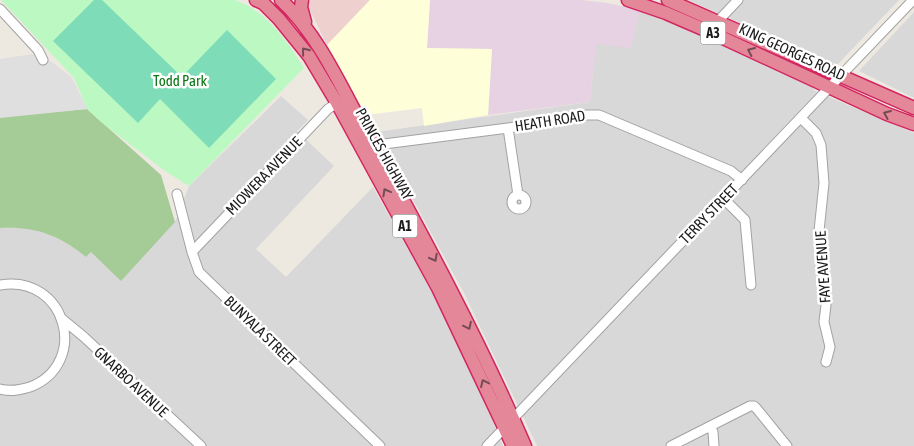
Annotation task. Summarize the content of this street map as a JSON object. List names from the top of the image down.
{
  "streets": {
    "highway": [
      "A3",
      "KING GEORGES ROAD",
      "PRINCES HIGHWAY",
      "A1"
    ],
    "street": [
      "HEATH ROAD",
      "MIOWERA AVENUE",
      "TERRY STREET",
      "FAYE AVENUE",
      "BUNYALA STREET",
      "GNARBO AVENUE"
    ]
  },
  "crossings": [
    ["KING GEORGES ROAD", "TERRY STREET"],
    ["HEATH ROAD", "PRINCES HIGHWAY"],
    ["HEATH ROAD", "TERRY STREET"],
    ["PRINCES HIGHWAY", "MIOWERA AVENUE"],
    ["PRINCES HIGHWAY", "TERRY STREET"],
    ["MIOWERA AVENUE", "BUNYALA STREET"],
    ["TERRY STREET", "FAYE AVENUE"]
  ],
  "parks": ["Todd Park"]
}
